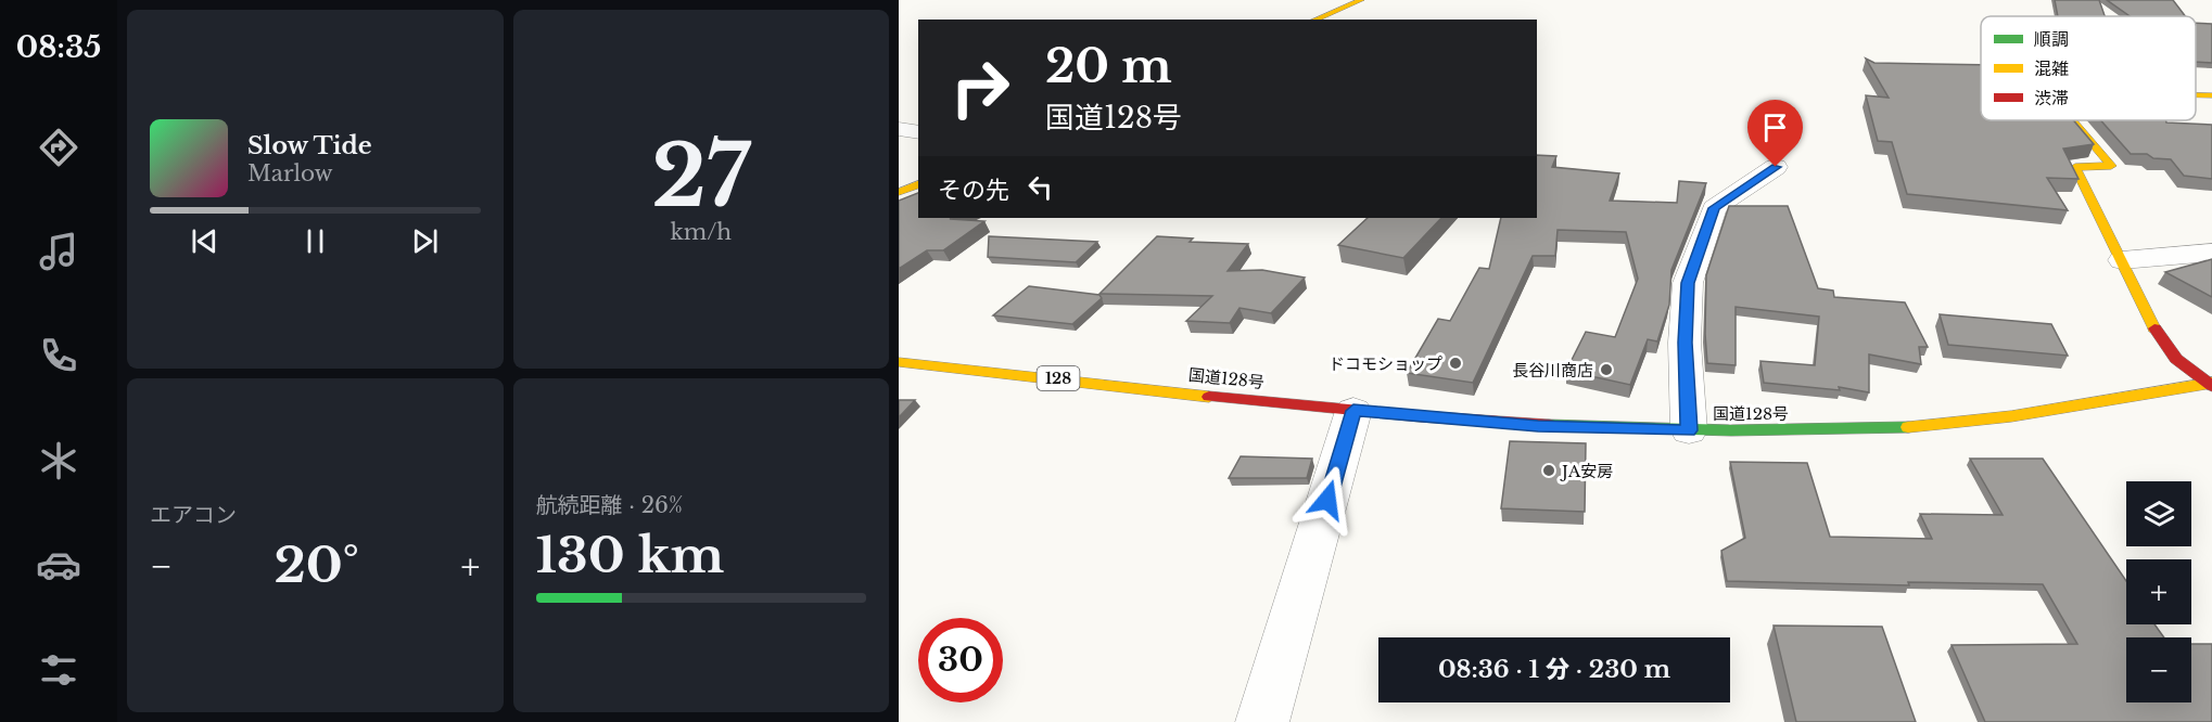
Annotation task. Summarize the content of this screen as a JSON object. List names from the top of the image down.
{
  "streets": {
    "main road": ["128", "国道128号"]
  },
  "places": ["ドコモショップ", "長谷川商店", "JA安房"],
  "legend": ["順調", "混雑", "渋滞"],
  "page": {
    "tabs": "08:35",
    "tile": [
      ["27", "km/h"],
      "エアコン",
      ["航続距離 · 26%", "130 km"]
    ],
    "turn": ["20 m", "国道128号"],
    "song": ["Slow Tide", "Marlow"],
    "then": "その先",
    "map_buttons": ["+", "−"],
    "heat": ["−", "20°", "+"],
    "limit": "30",
    "trip": "08:36 · 1 分 · 230 m"
  }
}
